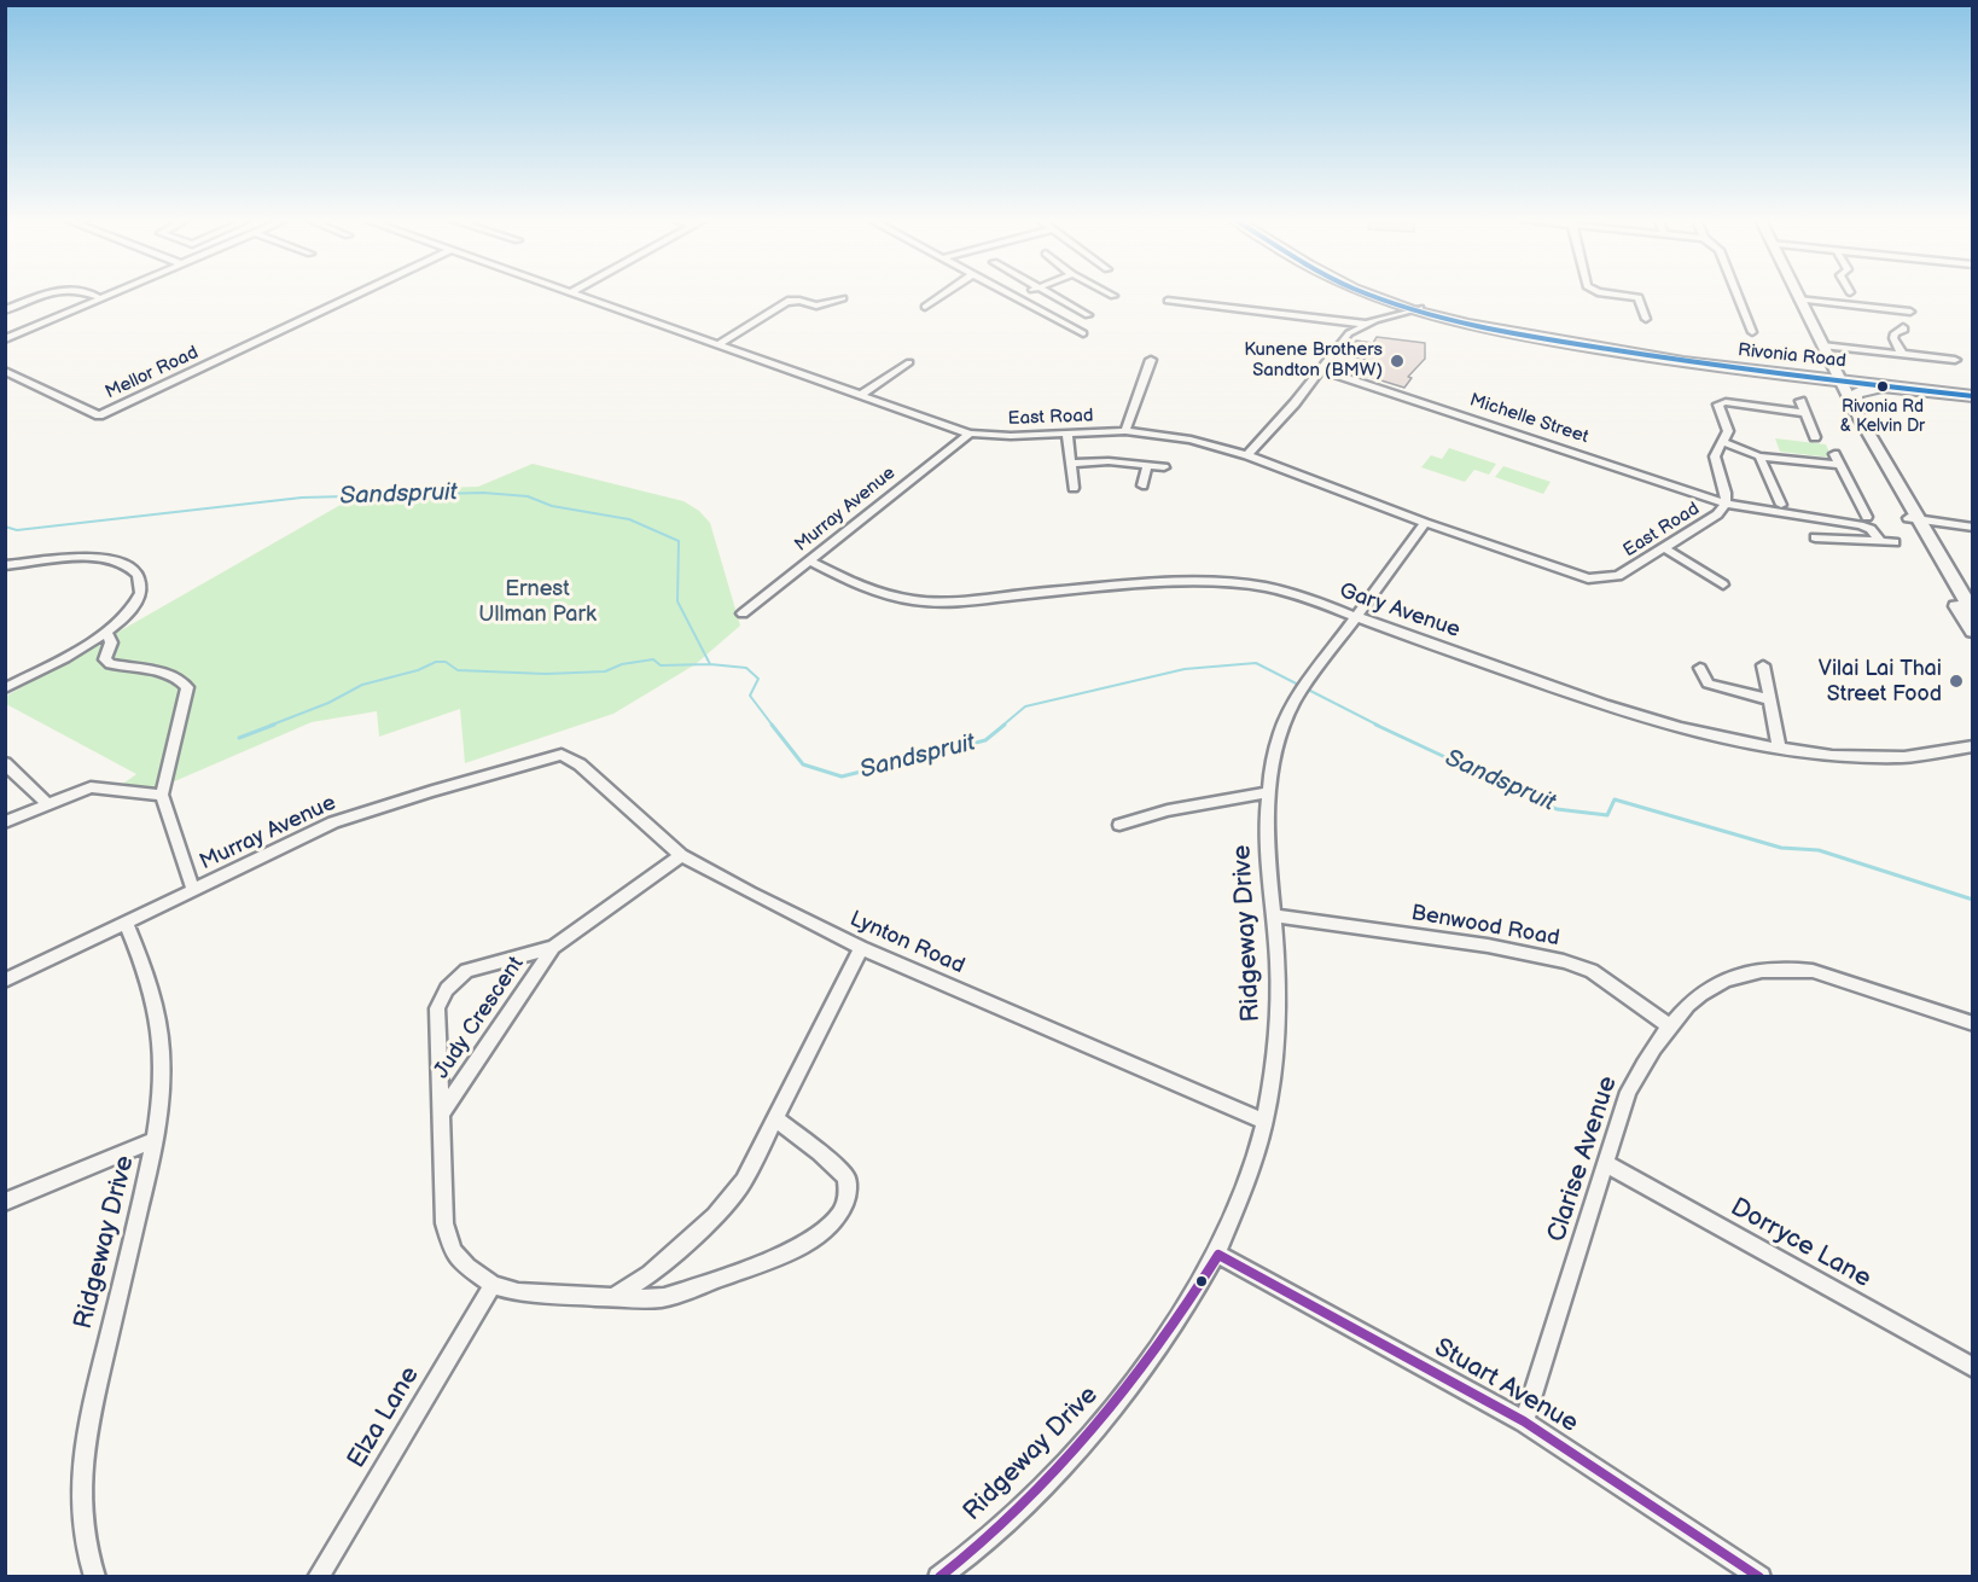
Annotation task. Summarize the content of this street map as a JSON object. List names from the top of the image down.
{
  "streets": {
    "main road": ["Rivonia Road"],
    "street": [
      "Mellor Road",
      "East Road",
      "Michelle Street",
      "Murray Avenue",
      "Gary Avenue",
      "Benwood Road",
      "Ridgeway Drive",
      "Lynton Road",
      "Judy Crescent",
      "Clarise Avenue",
      "Dorryce Lane",
      "Stuart Avenue",
      "Elza Lane"
    ]
  },
  "crossings": [
    ["East Road", "Michelle Street"],
    ["East Road", "Murray Avenue"],
    ["East Road", "Ridgeway Drive"],
    ["Murray Avenue", "Gary Avenue"],
    ["Murray Avenue", "Ridgeway Drive"],
    ["Murray Avenue", "Lynton Road"],
    ["Gary Avenue", "Ridgeway Drive"],
    ["Benwood Road", "Ridgeway Drive"],
    ["Benwood Road", "Clarise Avenue"],
    ["Ridgeway Drive", "Lynton Road"],
    ["Ridgeway Drive", "Stuart Avenue"],
    ["Lynton Road", "Judy Crescent"],
    ["Judy Crescent", "Elza Lane"],
    ["Clarise Avenue", "Dorryce Lane"],
    ["Clarise Avenue", "Stuart Avenue"]
  ],
  "water": ["Sandspruit"],
  "parks": ["Ernest Ullman Park"],
  "places": ["Kunene Brothers Sandton (BMW)", "Rivonia Rd & Kelvin Dr", "Vilai Lai Thai Street Food"]
}
